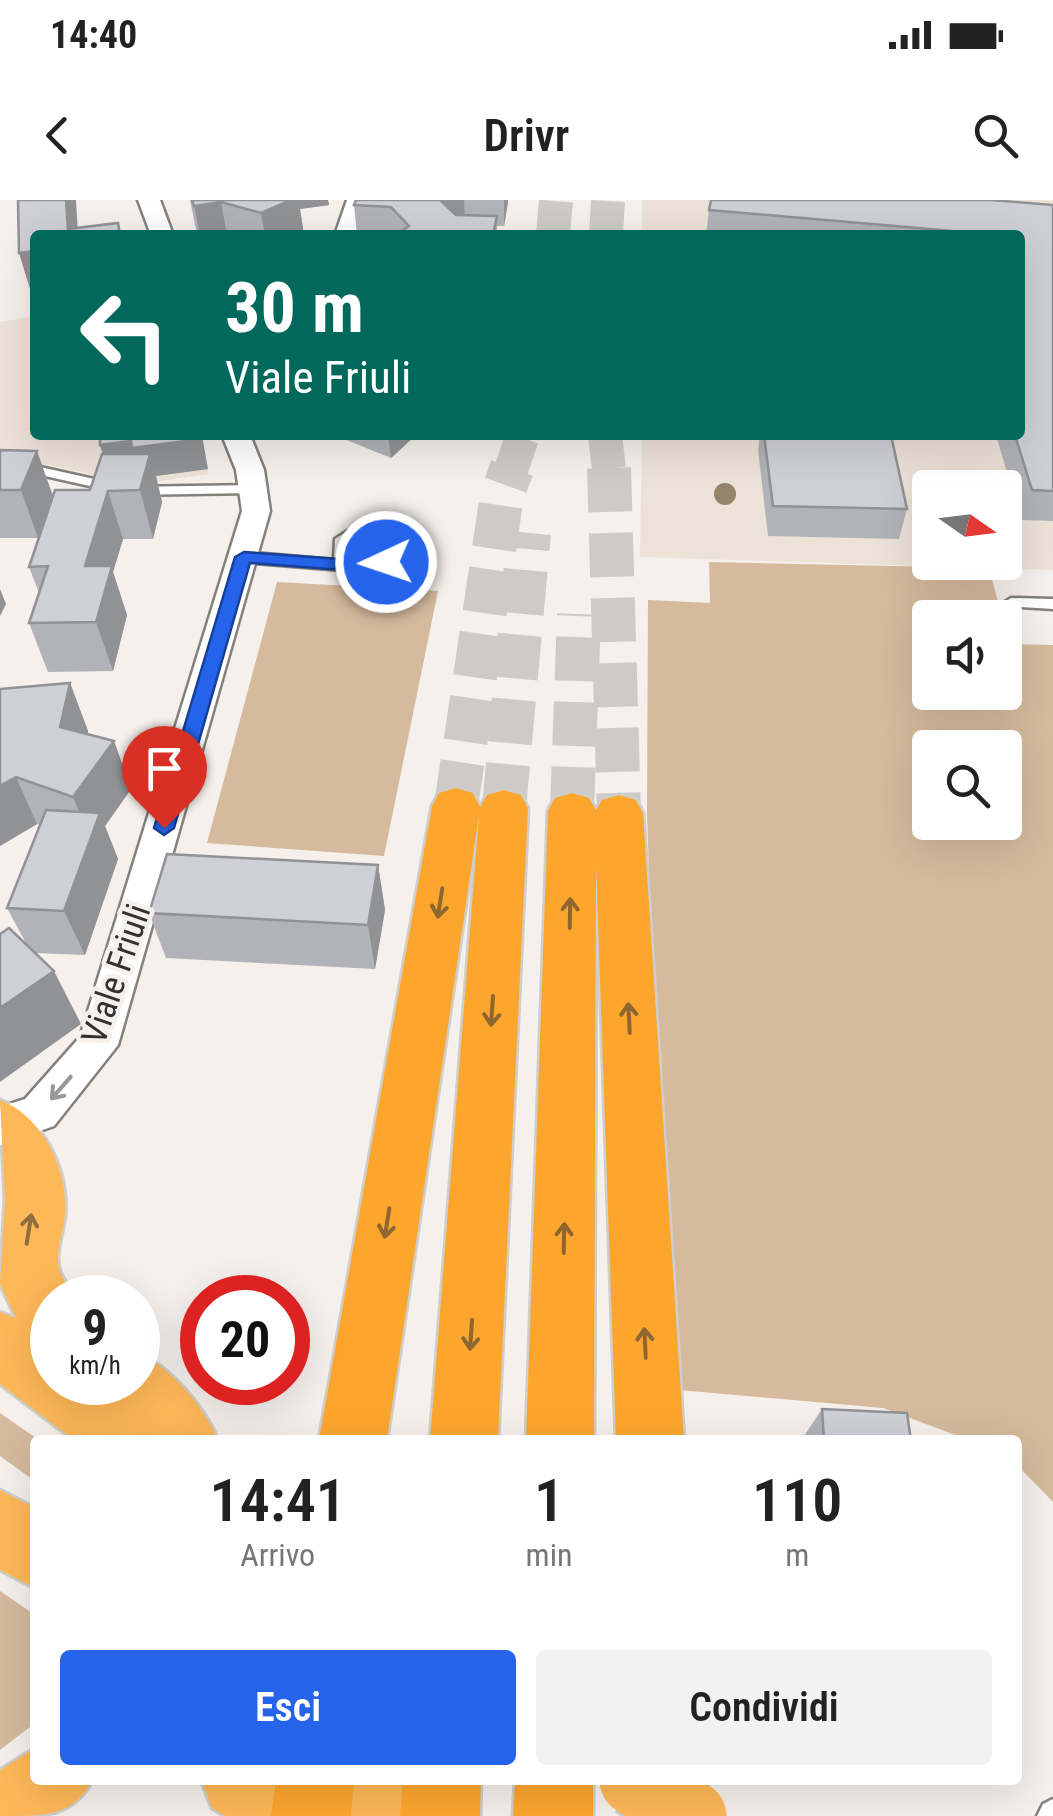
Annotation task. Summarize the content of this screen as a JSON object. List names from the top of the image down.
{
  "streets": {
    "street": ["Viale Friuli"]
  },
  "one_way": ["Viale Friuli"],
  "north": "right",
  "page": {
    "status": "14:40",
    "header": "Drivr",
    "turn": ["30 m", "Viale Friuli"],
    "speed": "9 km/h",
    "limit": "20",
    "eta": [
      "14:41",
      "Arrivo",
      "1",
      "min",
      "110",
      "m"
    ],
    "buttons": ["Esci", "Condividi"]
  }
}
